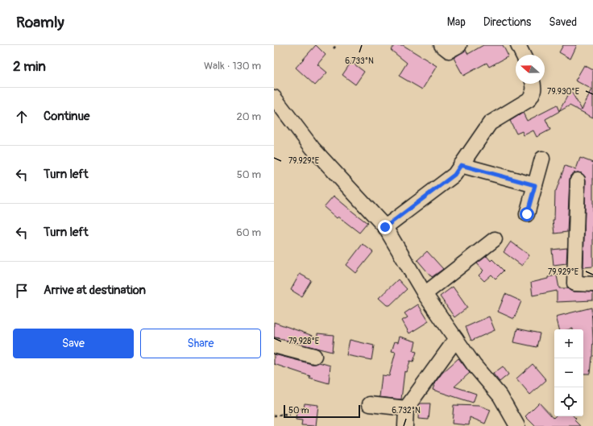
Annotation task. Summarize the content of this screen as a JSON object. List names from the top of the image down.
{
  "scale_bar": "50 m",
  "north": "left",
  "page": {
    "header": "Roamly",
    "nav": ["Map", "Directions", "Saved"],
    "heading": ["2 min", "Walk · 130 m"],
    "list": [
      ["Continue", "20 m"],
      ["Turn left", "50 m"],
      ["Turn left", "60 m"],
      "Arrive at destination"
    ],
    "buttons": ["Save", "Share"],
    "map_buttons": ["+", "−"],
    "scale": "50 m"
  },
  "coordinates": [
    "6.733°N",
    "79.930°E",
    "79.929°E",
    "79.928°E",
    "6.732°N"
  ]
}
